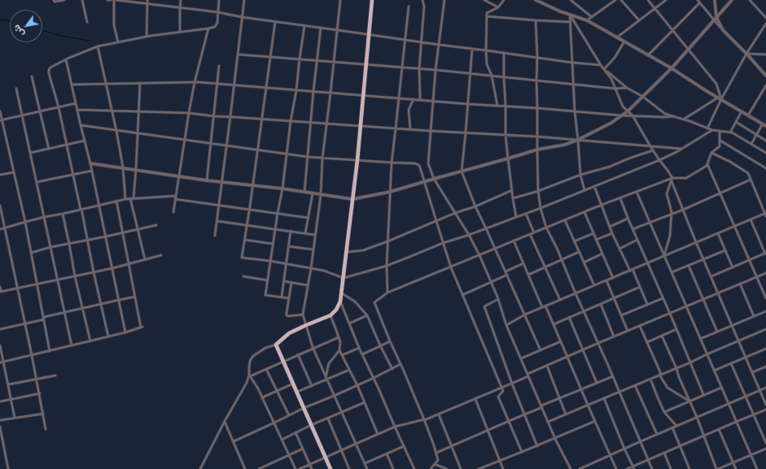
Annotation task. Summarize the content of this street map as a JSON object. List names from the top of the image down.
{
  "north": "bottom left"
}
